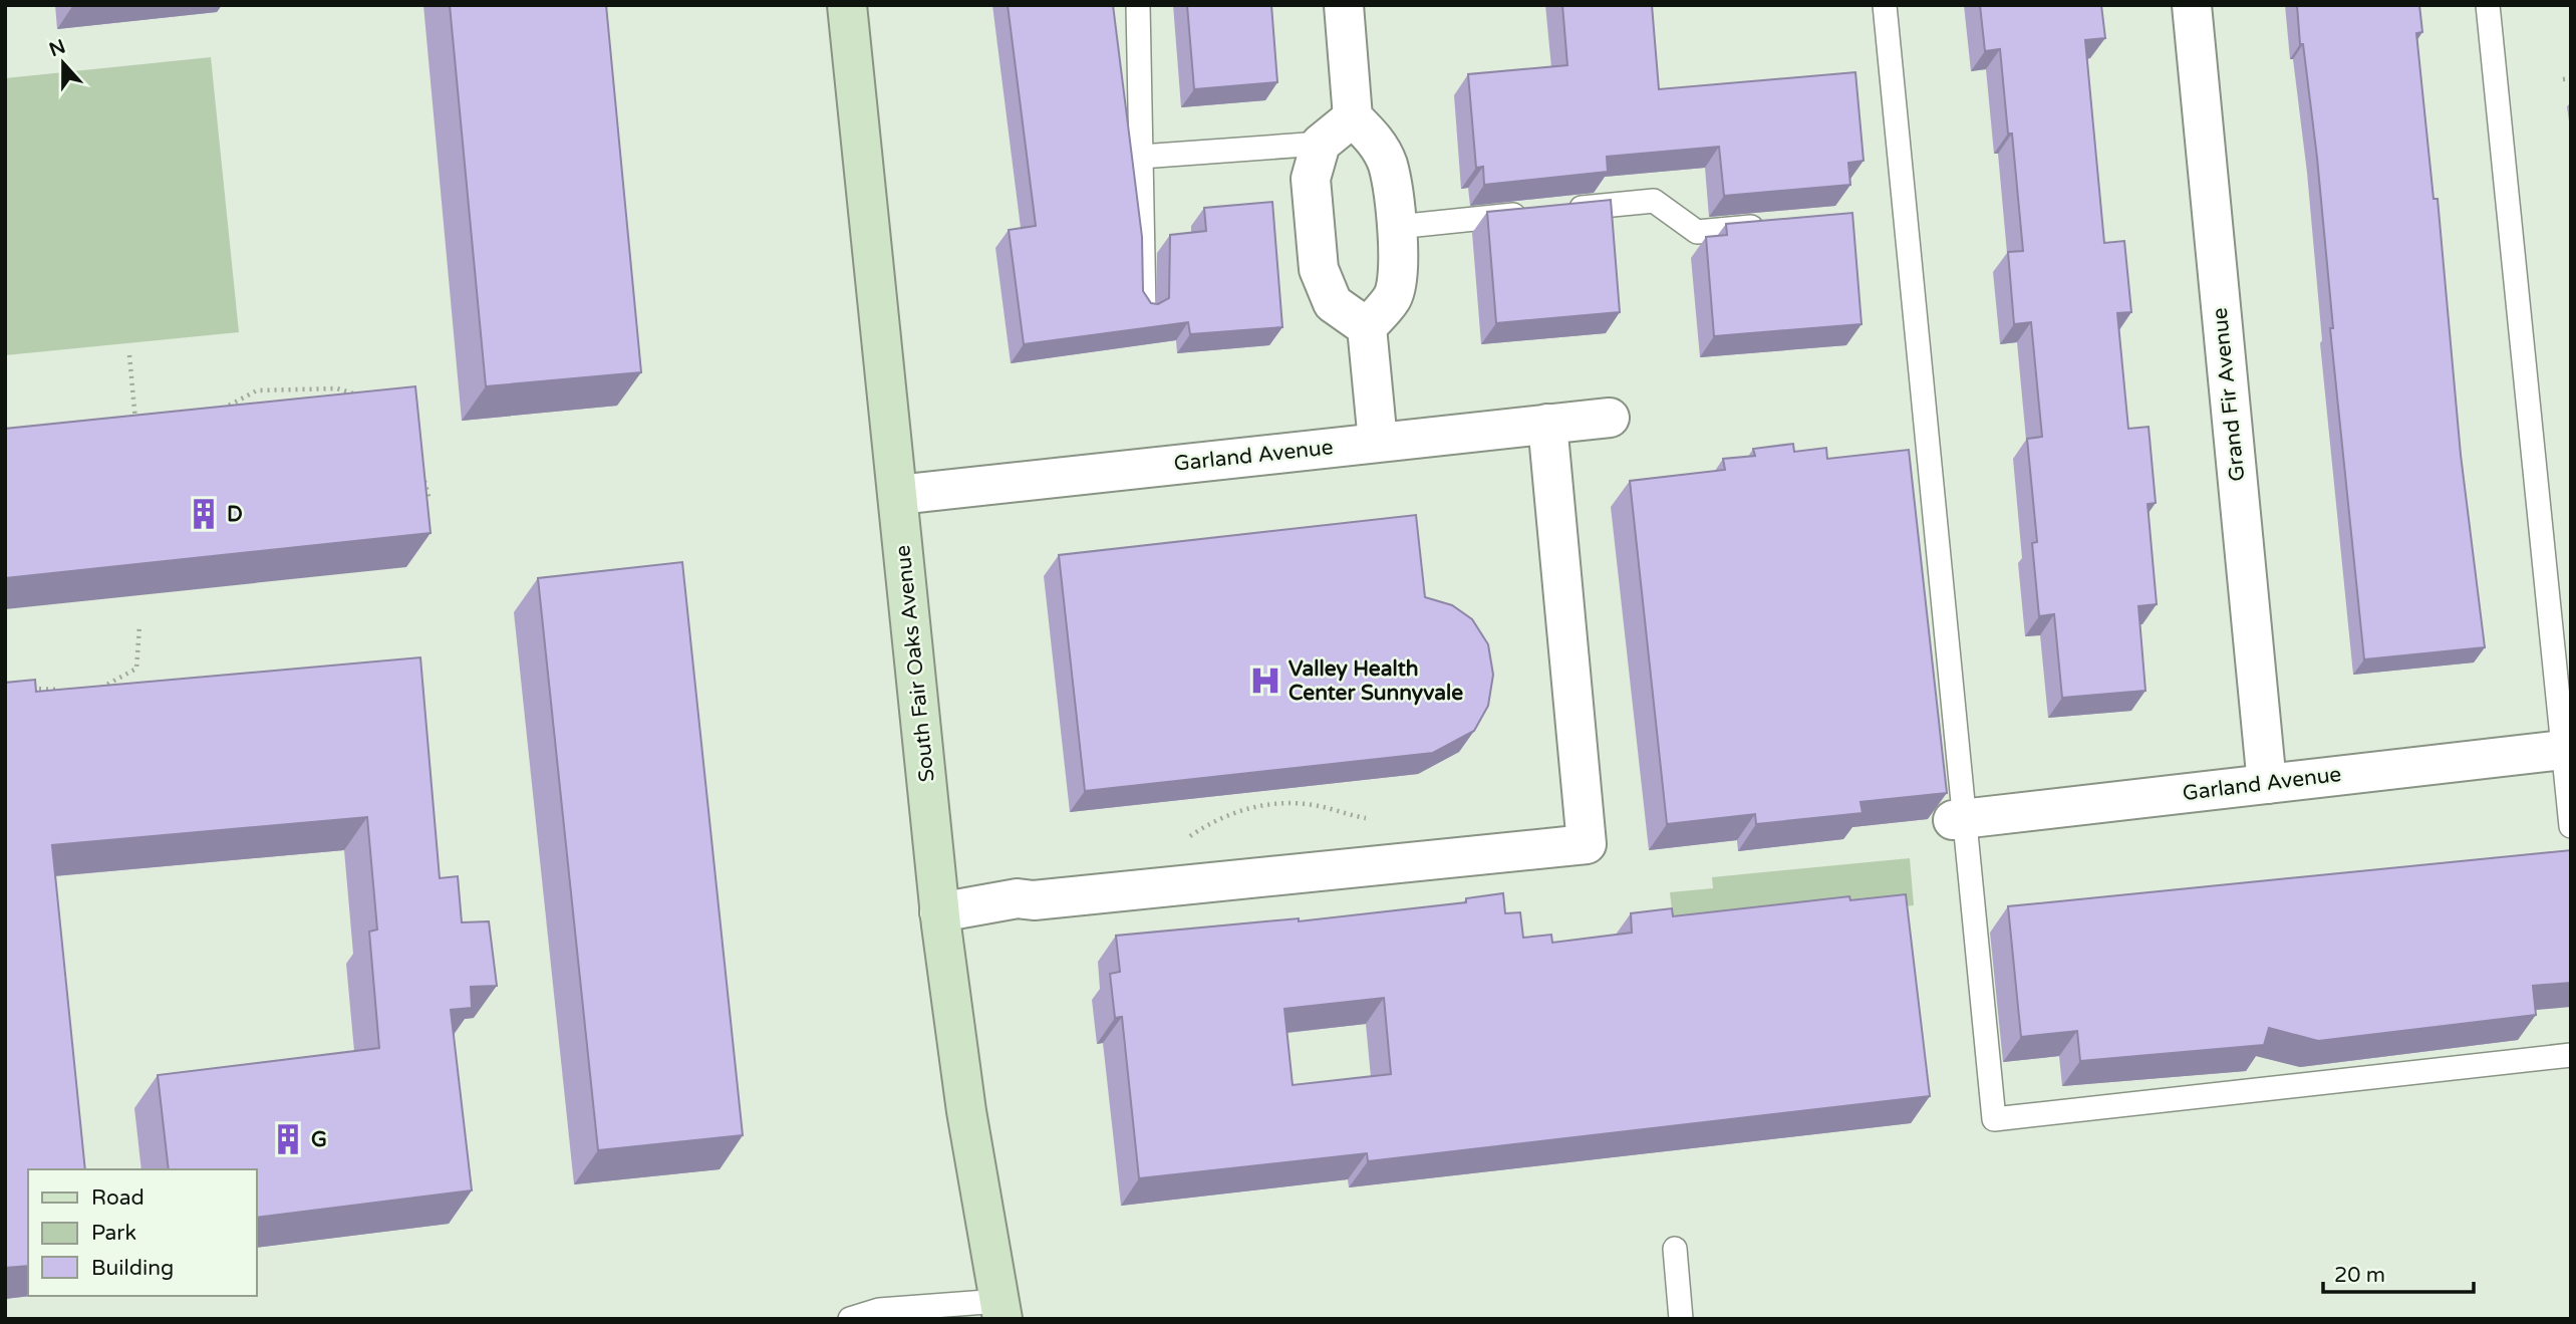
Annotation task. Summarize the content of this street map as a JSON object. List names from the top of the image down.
{
  "streets": {
    "main road": ["South Fair Oaks Avenue"],
    "street": ["Grand Fir Avenue", "Garland Avenue"]
  },
  "crossings": [
    ["Grand Fir Avenue", "Garland Avenue"],
    ["Garland Avenue", "South Fair Oaks Avenue"]
  ],
  "places": {
    "building": ["D", "G"],
    "hospital": ["Valley Health Center Sunnyvale"]
  },
  "legend": ["Road", "Park", "Building"],
  "scale_bar": "20 m",
  "north": "top"
}
